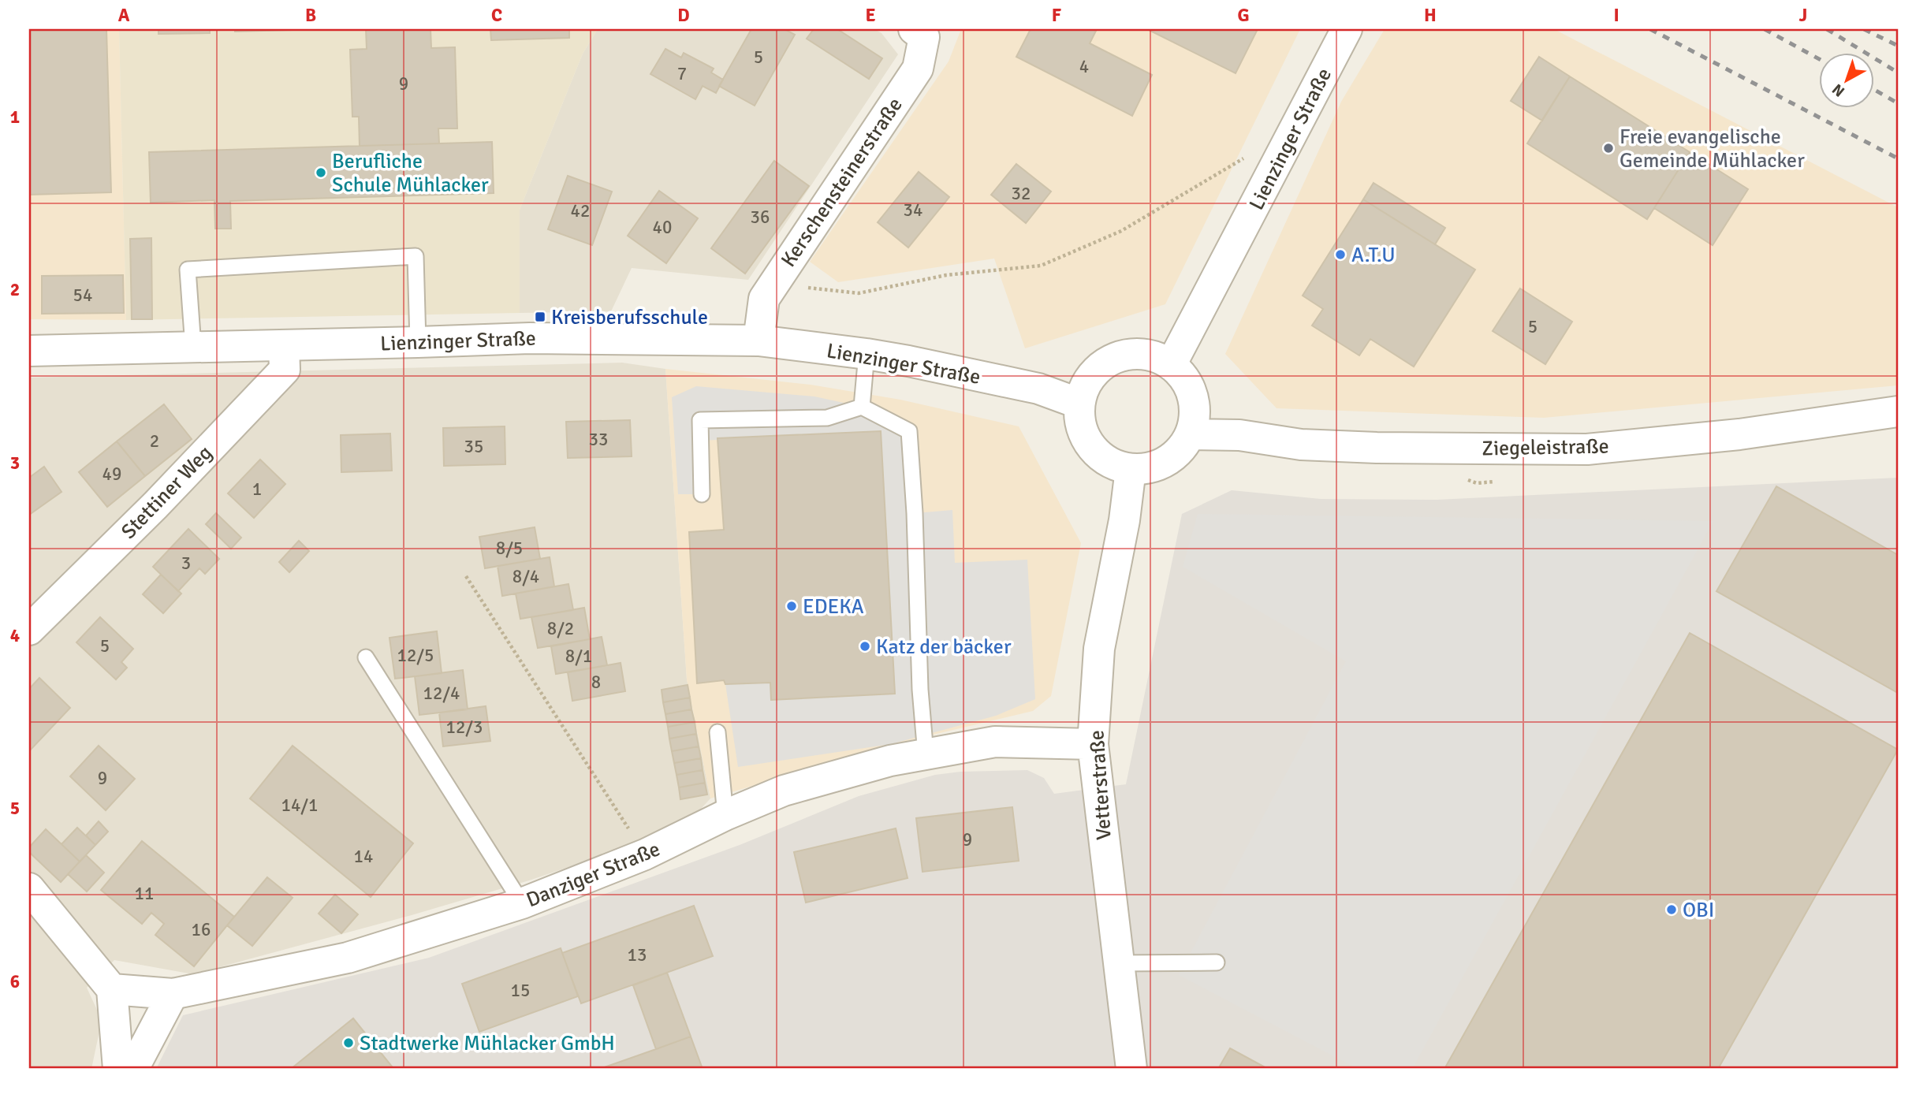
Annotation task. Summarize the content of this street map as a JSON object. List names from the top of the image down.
{
  "streets": {
    "street": [
      "Lienzinger Straße",
      "Kerschensteinerstraße",
      "Ziegeleistraße",
      "Stettiner Weg",
      "Vetterstraße",
      "Danziger Straße"
    ]
  },
  "crossings": [
    ["Lienzinger Straße", "Kerschensteinerstraße"],
    ["Lienzinger Straße", "Ziegeleistraße"],
    ["Lienzinger Straße", "Stettiner Weg"],
    ["Lienzinger Straße", "Vetterstraße"],
    ["Ziegeleistraße", "Vetterstraße"],
    ["Vetterstraße", "Danziger Straße"]
  ],
  "places": {
    "other": [
      "Freie evangelische Gemeinde Mühlacker",
      "Berufliche Schule Mühlacker",
      "A.T.U",
      "EDEKA",
      "Katz der bäcker",
      "OBI",
      "Stadtwerke Mühlacker GmbH"
    ],
    "transit": ["Kreisberufsschule"]
  },
  "house_numbers": [
    "5",
    "4",
    "7",
    "9",
    "32",
    "34",
    "42",
    "36",
    "40",
    "54",
    "5",
    "33",
    "2",
    "35",
    "49",
    "1",
    "8/5",
    "3",
    "8/4",
    "8/2",
    "5",
    "12/5",
    "8/1",
    "8",
    "12/4",
    "12/3",
    "9",
    "14/1",
    "9",
    "14",
    "11",
    "16",
    "13",
    "15"
  ],
  "north": "bottom left",
  "grid": {
    "columns": [
      "A",
      "B",
      "C",
      "D",
      "E",
      "F",
      "G",
      "H",
      "I",
      "J"
    ],
    "rows": [
      "1",
      "2",
      "3",
      "4",
      "5",
      "6"
    ]
  }
}
